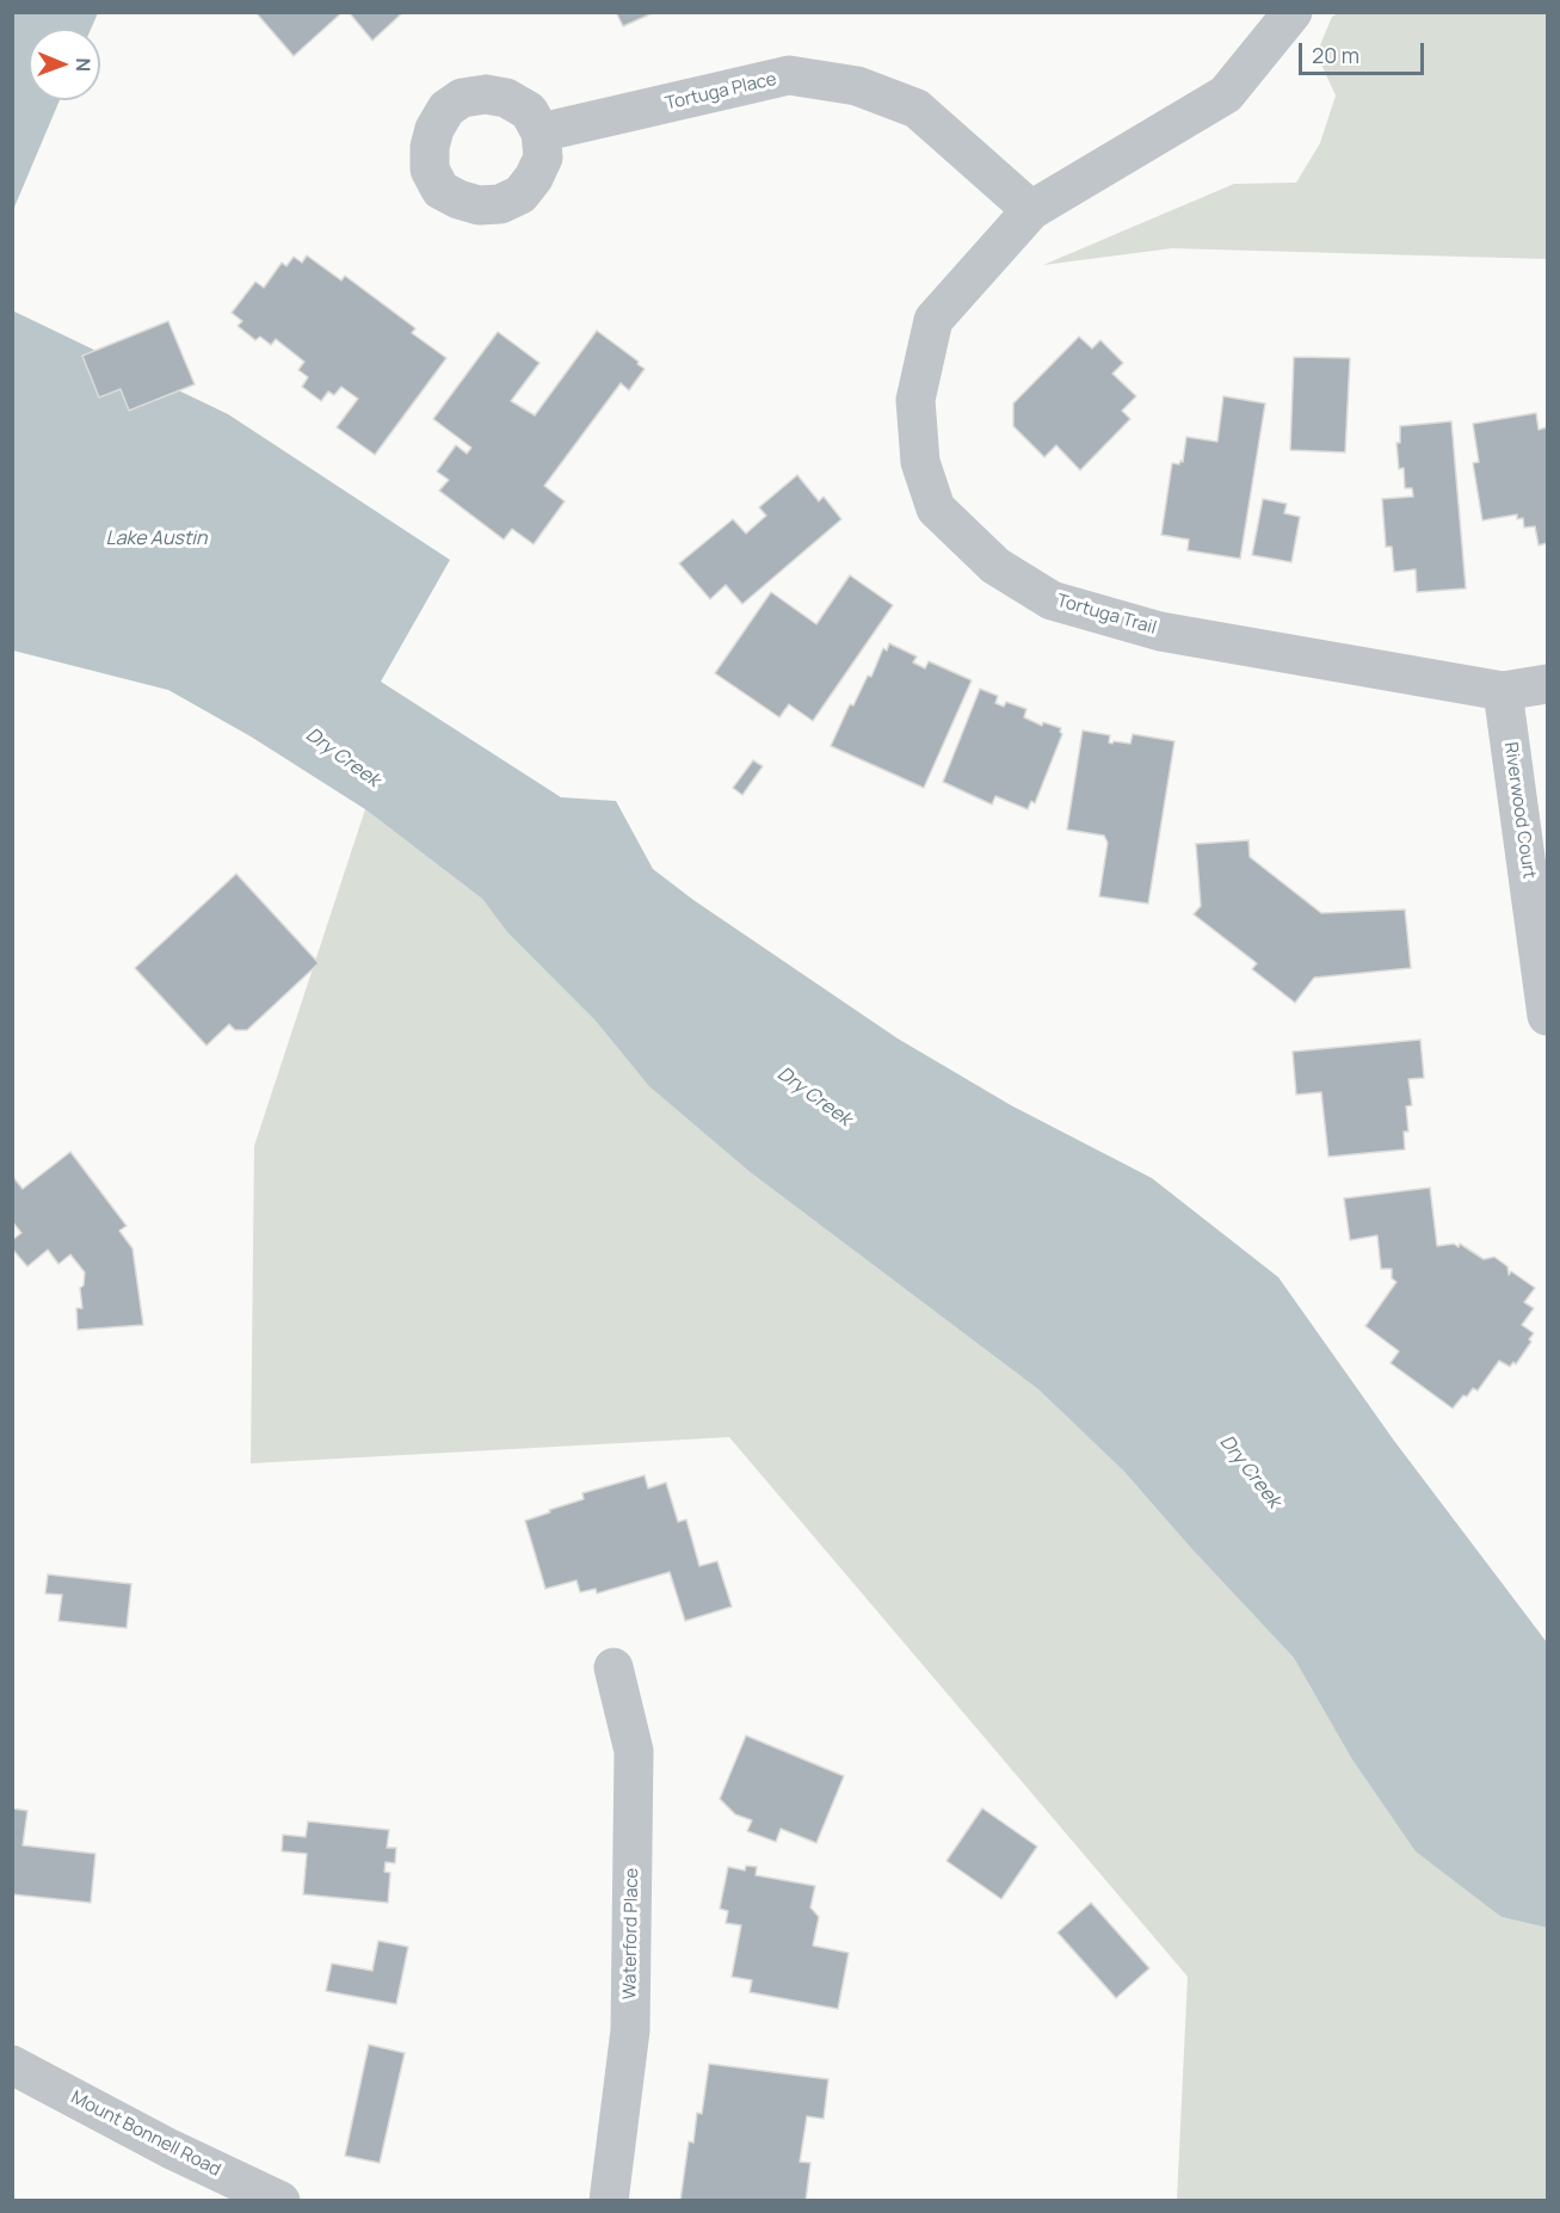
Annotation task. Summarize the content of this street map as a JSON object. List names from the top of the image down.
{
  "streets": {
    "street": [
      "Tortuga Place",
      "Tortuga Trail",
      "Riverwood Court",
      "Waterford Place",
      "Mount Bonnell Road"
    ]
  },
  "crossings": [
    ["Tortuga Place", "Tortuga Trail"],
    ["Tortuga Trail", "Riverwood Court"]
  ],
  "water": ["Lake Austin", "Dry Creek"],
  "scale_bar": "20 m",
  "north": "right"
}
